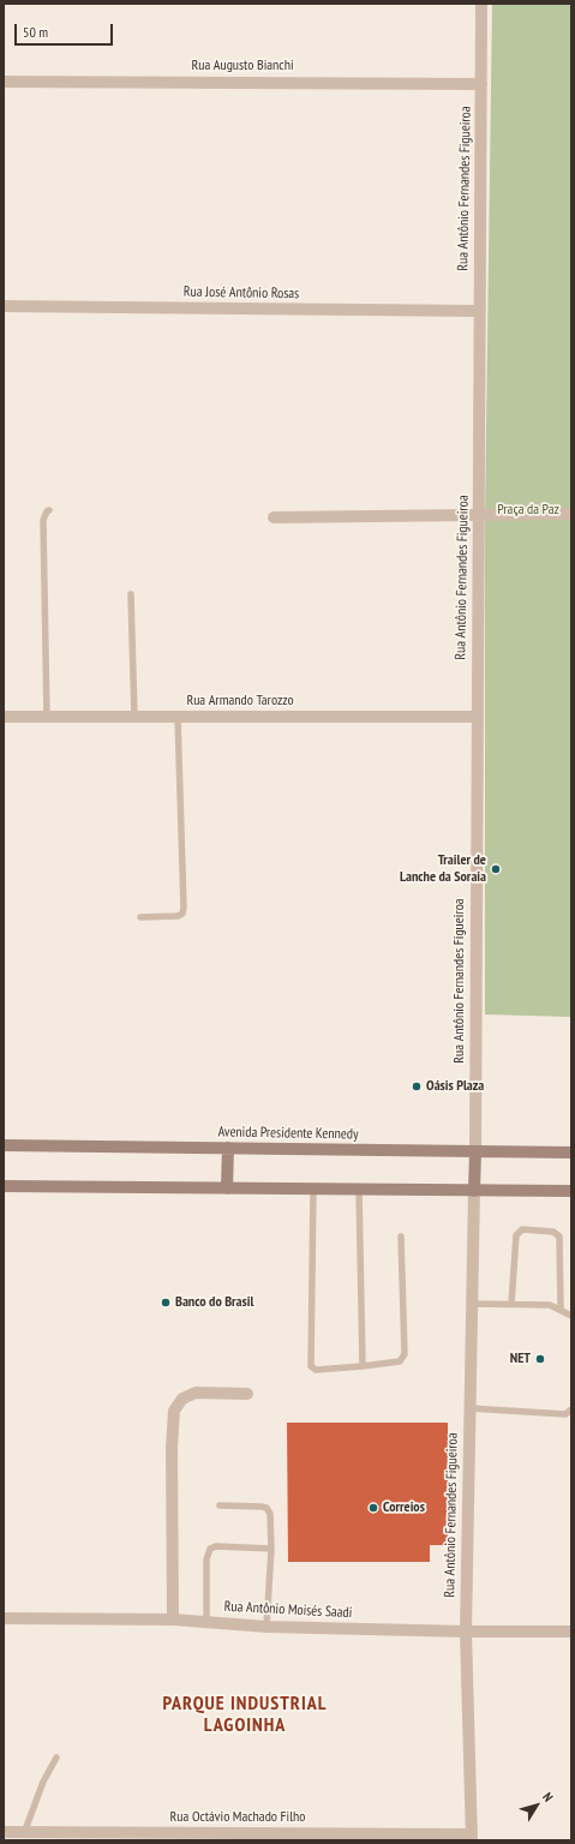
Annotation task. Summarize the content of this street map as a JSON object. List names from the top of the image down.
{
  "streets": {
    "main road": ["Avenida Presidente Kennedy"],
    "street": [
      "Rua Augusto Bianchi",
      "Rua Antônio Fernandes Figueiroa",
      "Rua José Antônio Rosas",
      "Rua Armando Tarozzo",
      "Rua Antônio Moisés Saadi",
      "Rua Octávio Machado Filho"
    ]
  },
  "crossings": [
    ["Rua Augusto Bianchi", "Rua Antônio Fernandes Figueiroa"],
    ["Rua Antônio Fernandes Figueiroa", "Rua José Antônio Rosas"],
    ["Rua Antônio Fernandes Figueiroa", "Rua Armando Tarozzo"],
    ["Rua Antônio Fernandes Figueiroa", "Avenida Presidente Kennedy"],
    ["Rua Antônio Fernandes Figueiroa", "Rua Antônio Moisés Saadi"],
    ["Rua Antônio Fernandes Figueiroa", "Rua Octávio Machado Filho"]
  ],
  "districts": ["PARQUE INDUSTRIAL LAGOINHA"],
  "parks": ["Praça da Paz"],
  "places": [
    "Trailer de Lanche da Soraia",
    "Oásis Plaza",
    "Banco do Brasil",
    "NET",
    "Correios"
  ],
  "scale_bar": "50 m",
  "north": "top right"
}
